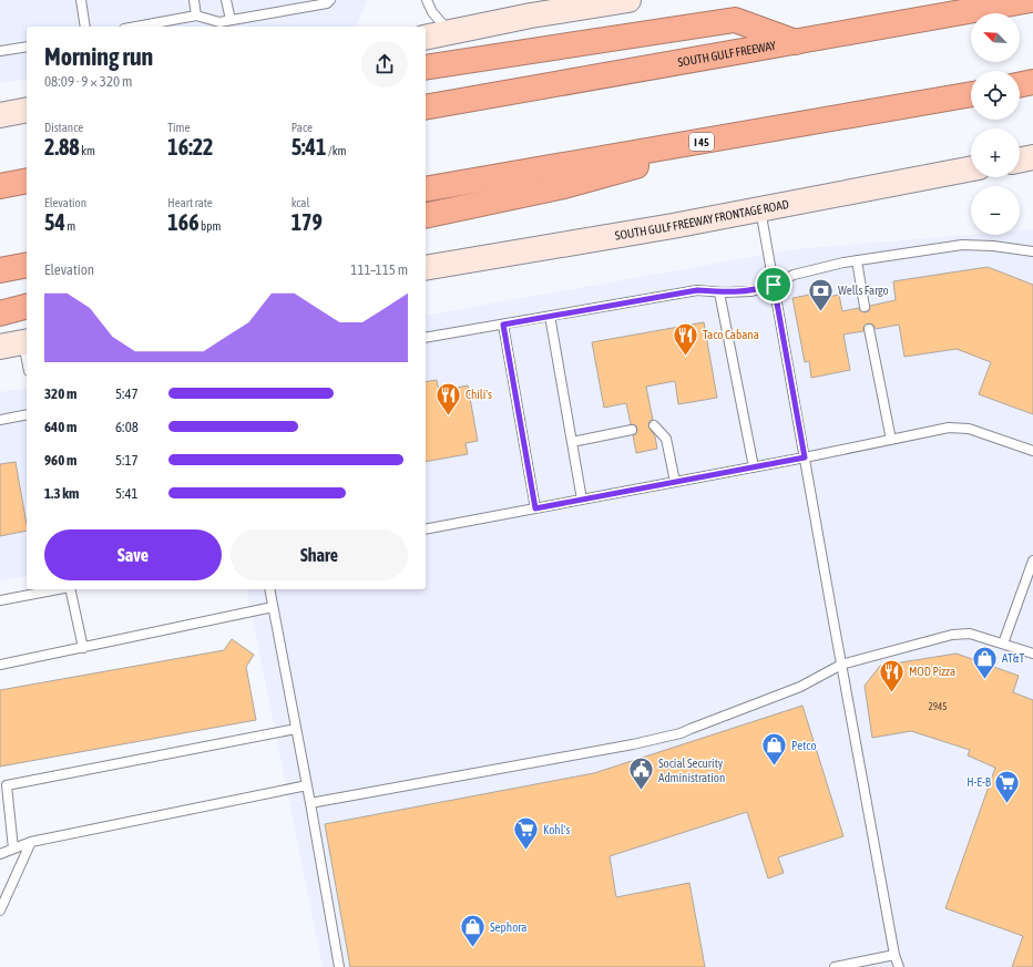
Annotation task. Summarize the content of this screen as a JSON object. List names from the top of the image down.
{
  "streets": {
    "highway": ["SOUTH GULF FREEWAY", "I 45"],
    "main road": ["SOUTH GULF FREEWAY FRONTAGE ROAD"]
  },
  "places": {
    "bank": ["Wells Fargo"],
    "restaurant": ["Taco Cabana", "Chili's", "MOD Pizza"],
    "shop": ["AT&T", "Petco", "Sephora"],
    "public building": ["Social Security Administration"],
    "supermarket": ["H-E-B", "Kohl's"]
  },
  "house_numbers": ["2945"],
  "north": "top left",
  "page": {
    "map_buttons": ["+", "−"],
    "heading": ["Morning run", "08:09 · 9 × 320 m"],
    "stats": [
      ["Distance", "2.88 km"],
      ["Time", "16:22"],
      ["Pace", "5:41 /km"],
      ["Elevation", "54 m"],
      ["Heart rate", "166 bpm"],
      ["kcal", "179"]
    ],
    "chart": ["Elevation", "111–115 m"],
    "list": [
      {
        "name": "320 m",
        "note": "5:47"
      },
      {
        "name": "640 m",
        "note": "6:08"
      },
      {
        "name": "960 m",
        "note": "5:17"
      },
      {
        "name": "1.3 km",
        "note": "5:41"
      }
    ],
    "buttons": ["Save", "Share"]
  }
}
